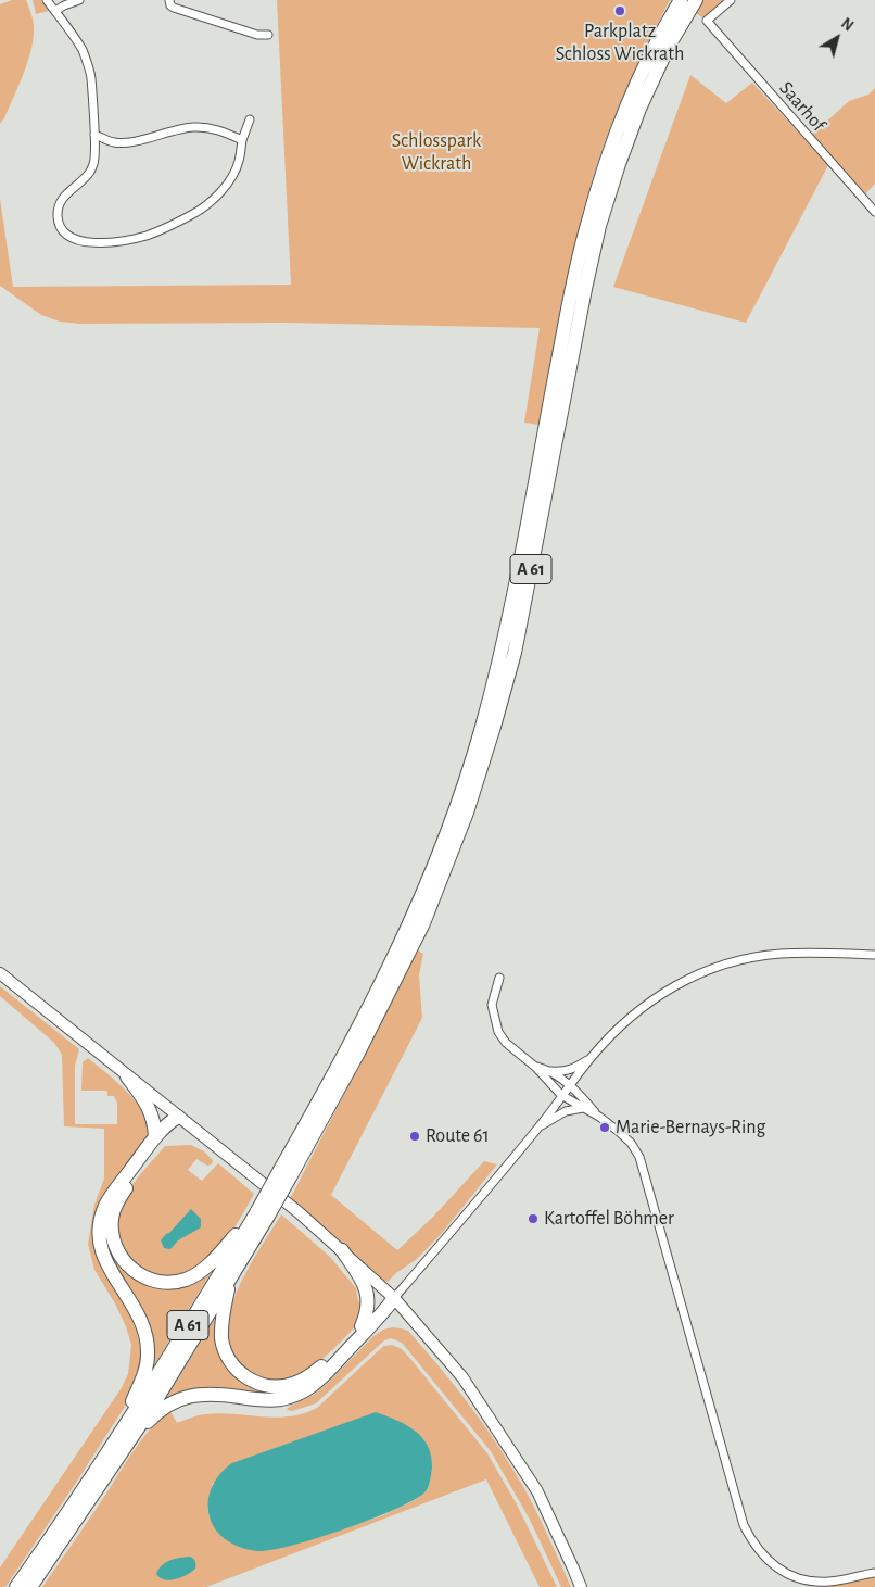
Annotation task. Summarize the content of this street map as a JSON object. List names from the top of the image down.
{
  "streets": {
    "highway": ["A 61"],
    "street": ["Saarhof"]
  },
  "parks": ["Schlosspark Wickrath"],
  "places": [
    "Parkplatz Schloss Wickrath",
    "Marie-Bernays-Ring",
    "Route 61",
    "Kartoffel Böhmer"
  ],
  "north": "top right"
}
